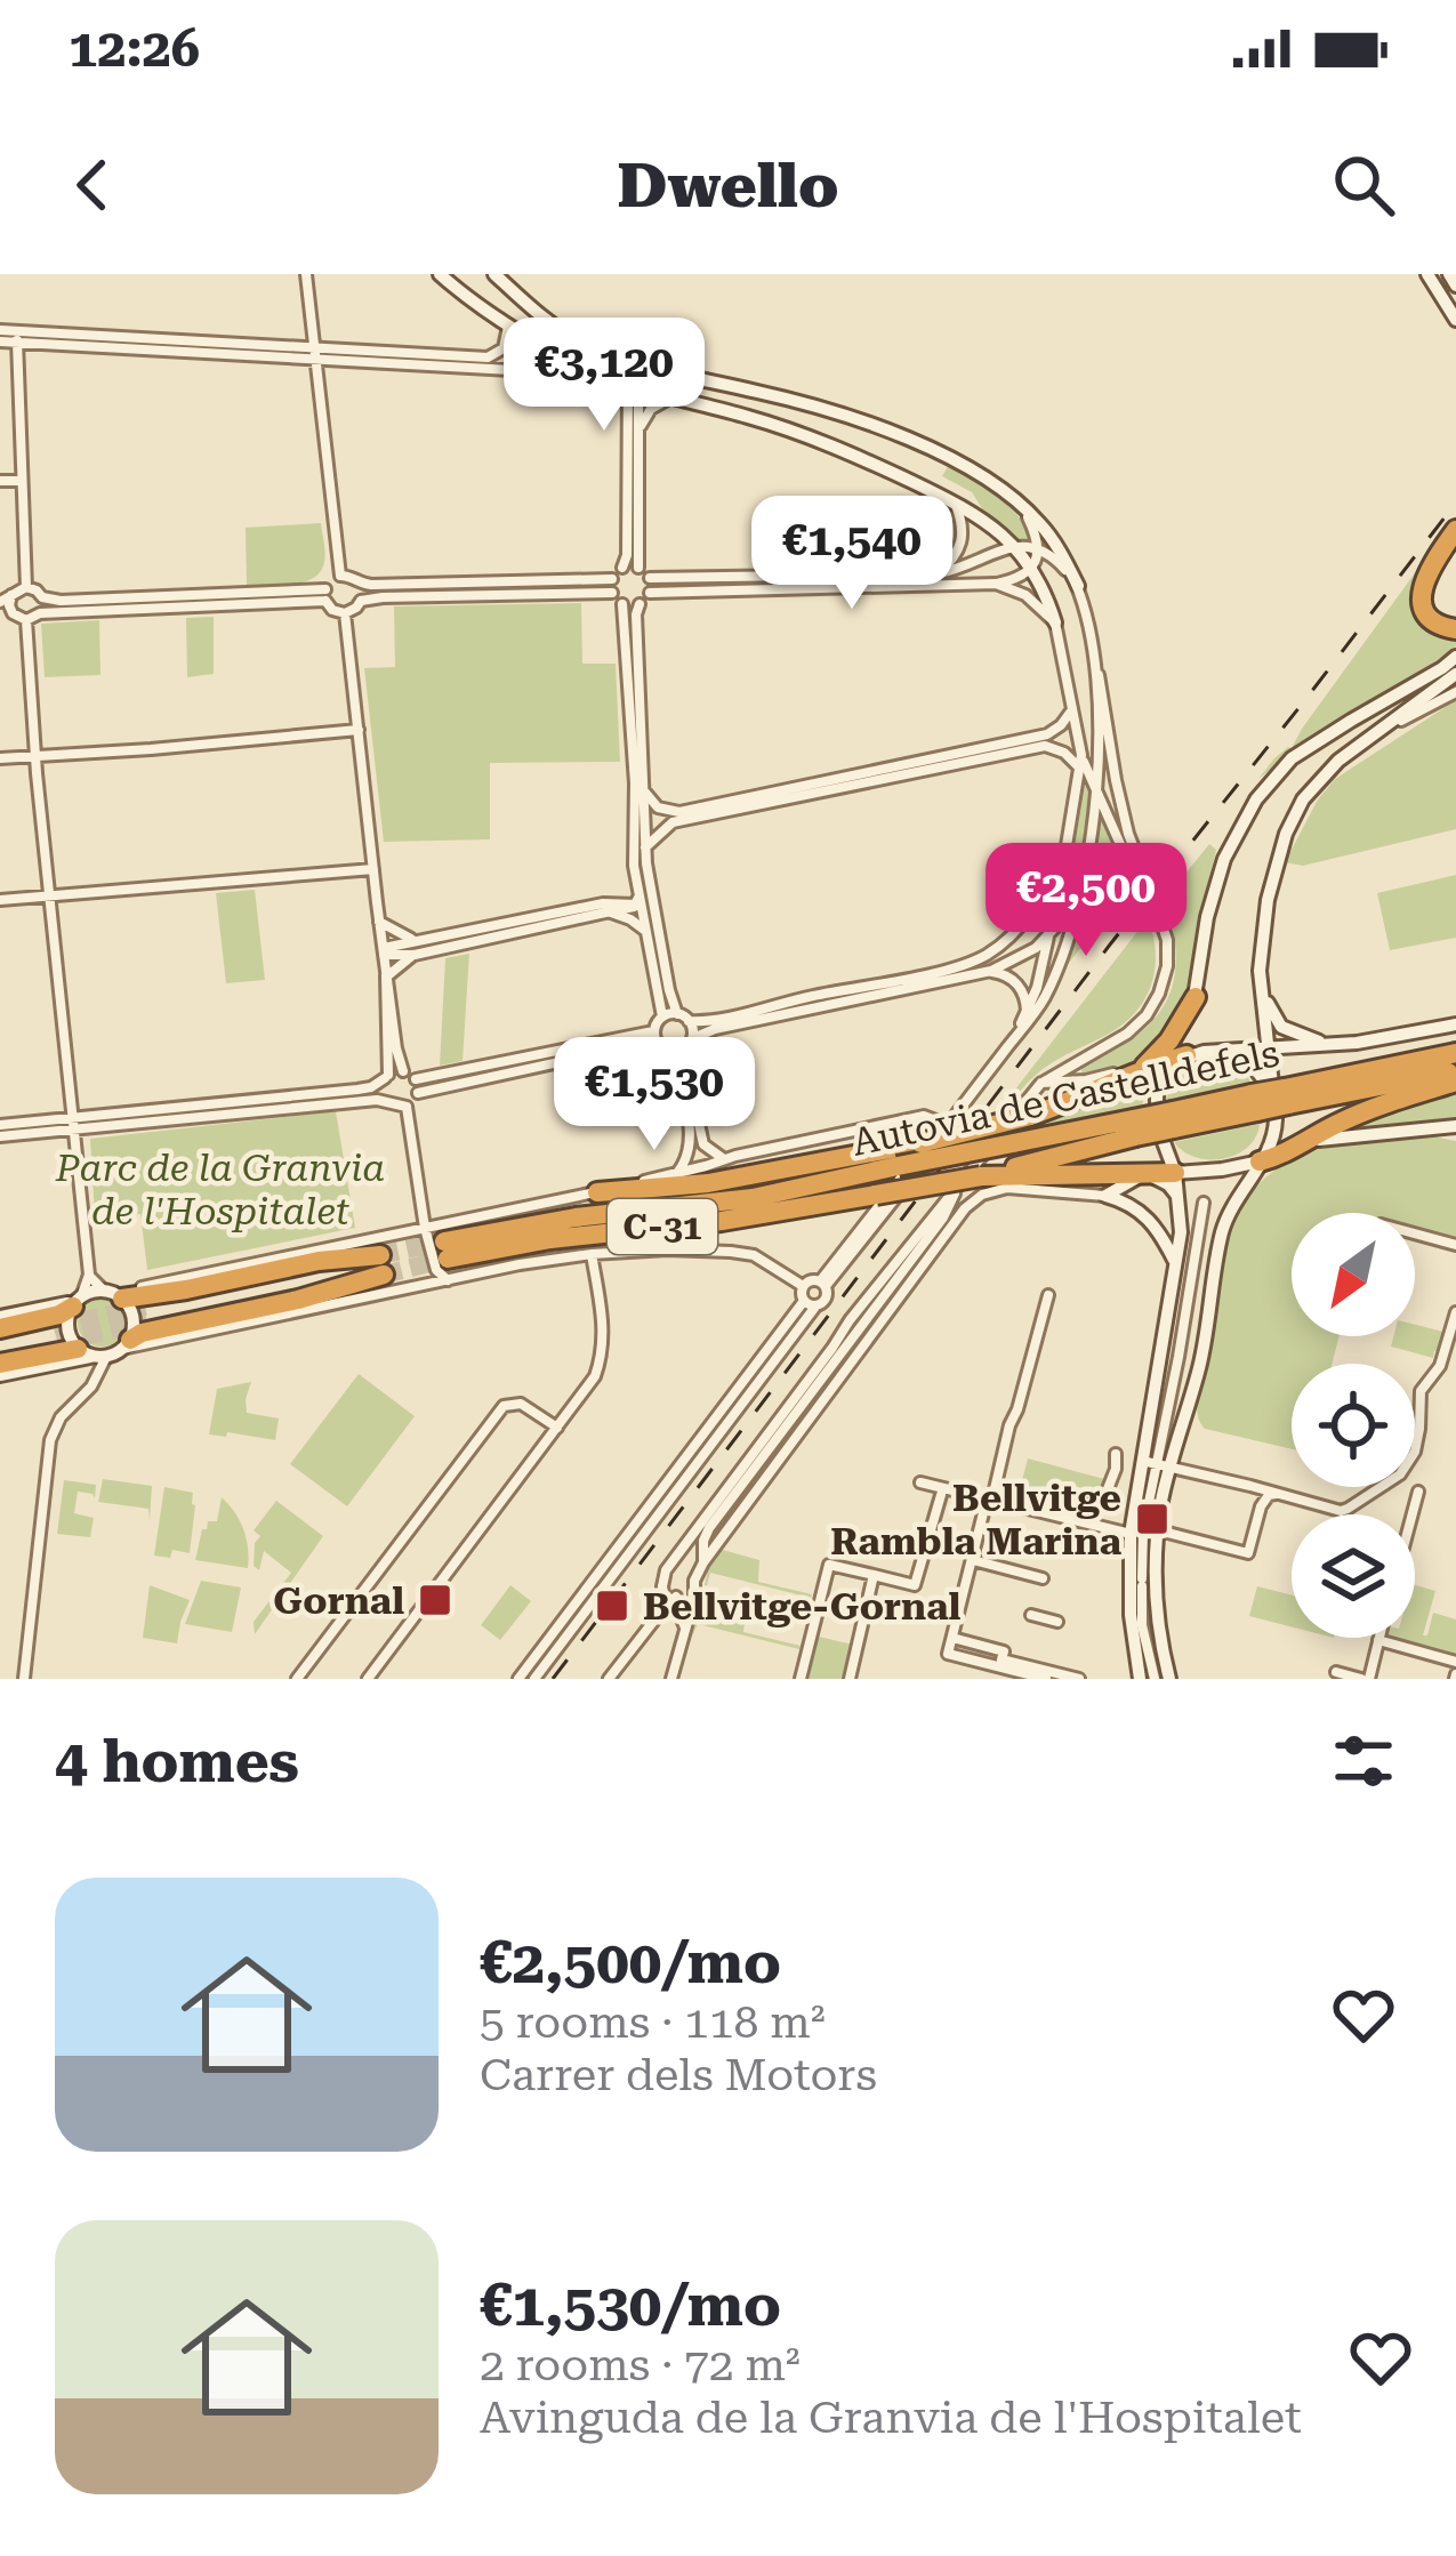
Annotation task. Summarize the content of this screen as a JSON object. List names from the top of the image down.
{
  "streets": {
    "highway": ["Autovia de Castelldefels", "C-31"]
  },
  "parks": ["Parc de la Granvia de l'Hospitalet"],
  "places": {
    "transit": ["Bellvitge Rambla Marina", "Gornal", "Bellvitge-Gornal"]
  },
  "north": "bottom left",
  "page": {
    "status": "12:26",
    "header": "Dwello",
    "price": [
      "€3,120",
      "€1,540",
      "€2,500",
      "€1,530"
    ],
    "heading": "4 homes",
    "list": [
      {
        "name": "€2,500/mo",
        "note": "5 rooms · 118 m² · Carrer dels Motors"
      },
      {
        "name": "€1,530/mo",
        "note": "2 rooms · 72 m² · Avinguda de la Granvia de l'Hospitalet"
      }
    ]
  }
}
